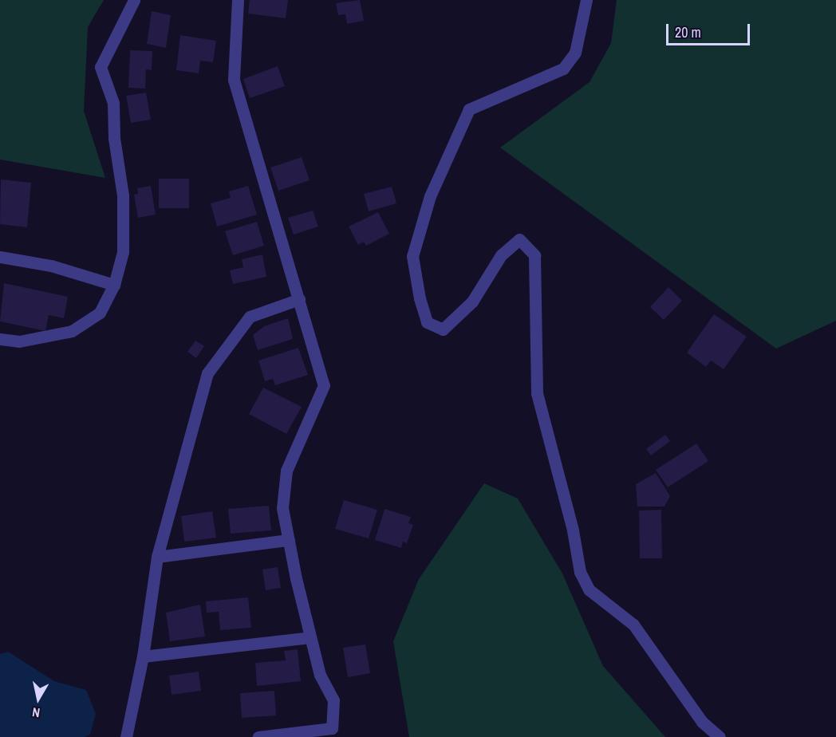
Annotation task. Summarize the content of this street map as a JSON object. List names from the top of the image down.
{
  "scale_bar": "20 m",
  "north": "bottom"
}
